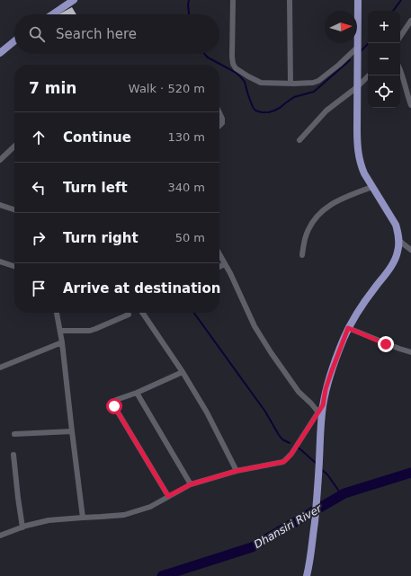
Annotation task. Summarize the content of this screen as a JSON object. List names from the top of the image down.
{
  "water": ["Dhansiri River"],
  "north": "right",
  "page": {
    "map_buttons": ["+", "−"],
    "search": "Search here",
    "heading": ["7 min", "Walk · 520 m"],
    "list": [
      ["Continue", "130 m"],
      ["Turn left", "340 m"],
      ["Turn right", "50 m"],
      "Arrive at destination"
    ]
  }
}
